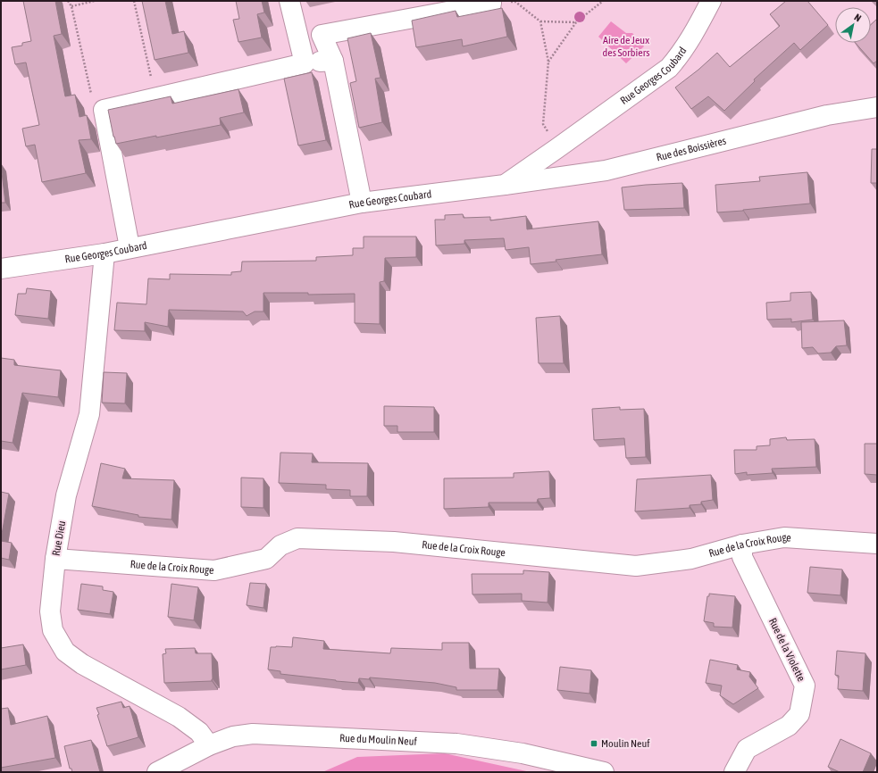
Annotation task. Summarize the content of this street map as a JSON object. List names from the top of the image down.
{
  "streets": {
    "street": [
      "Rue Georges Coubard",
      "Rue des Boissières",
      "Rue Dieu",
      "Rue de la Croix Rouge",
      "Rue de la Violette",
      "Rue du Moulin Neuf"
    ]
  },
  "crossings": [
    ["Rue Georges Coubard", "Rue des Boissières"],
    ["Rue Georges Coubard", "Rue Dieu"],
    ["Rue Dieu", "Rue de la Croix Rouge"],
    ["Rue Dieu", "Rue du Moulin Neuf"],
    ["Rue de la Croix Rouge", "Rue de la Violette"]
  ],
  "parks": ["Aire de Jeux des Sorbiers"],
  "places": {
    "transit": ["Moulin Neuf"]
  },
  "north": "top right"
}
